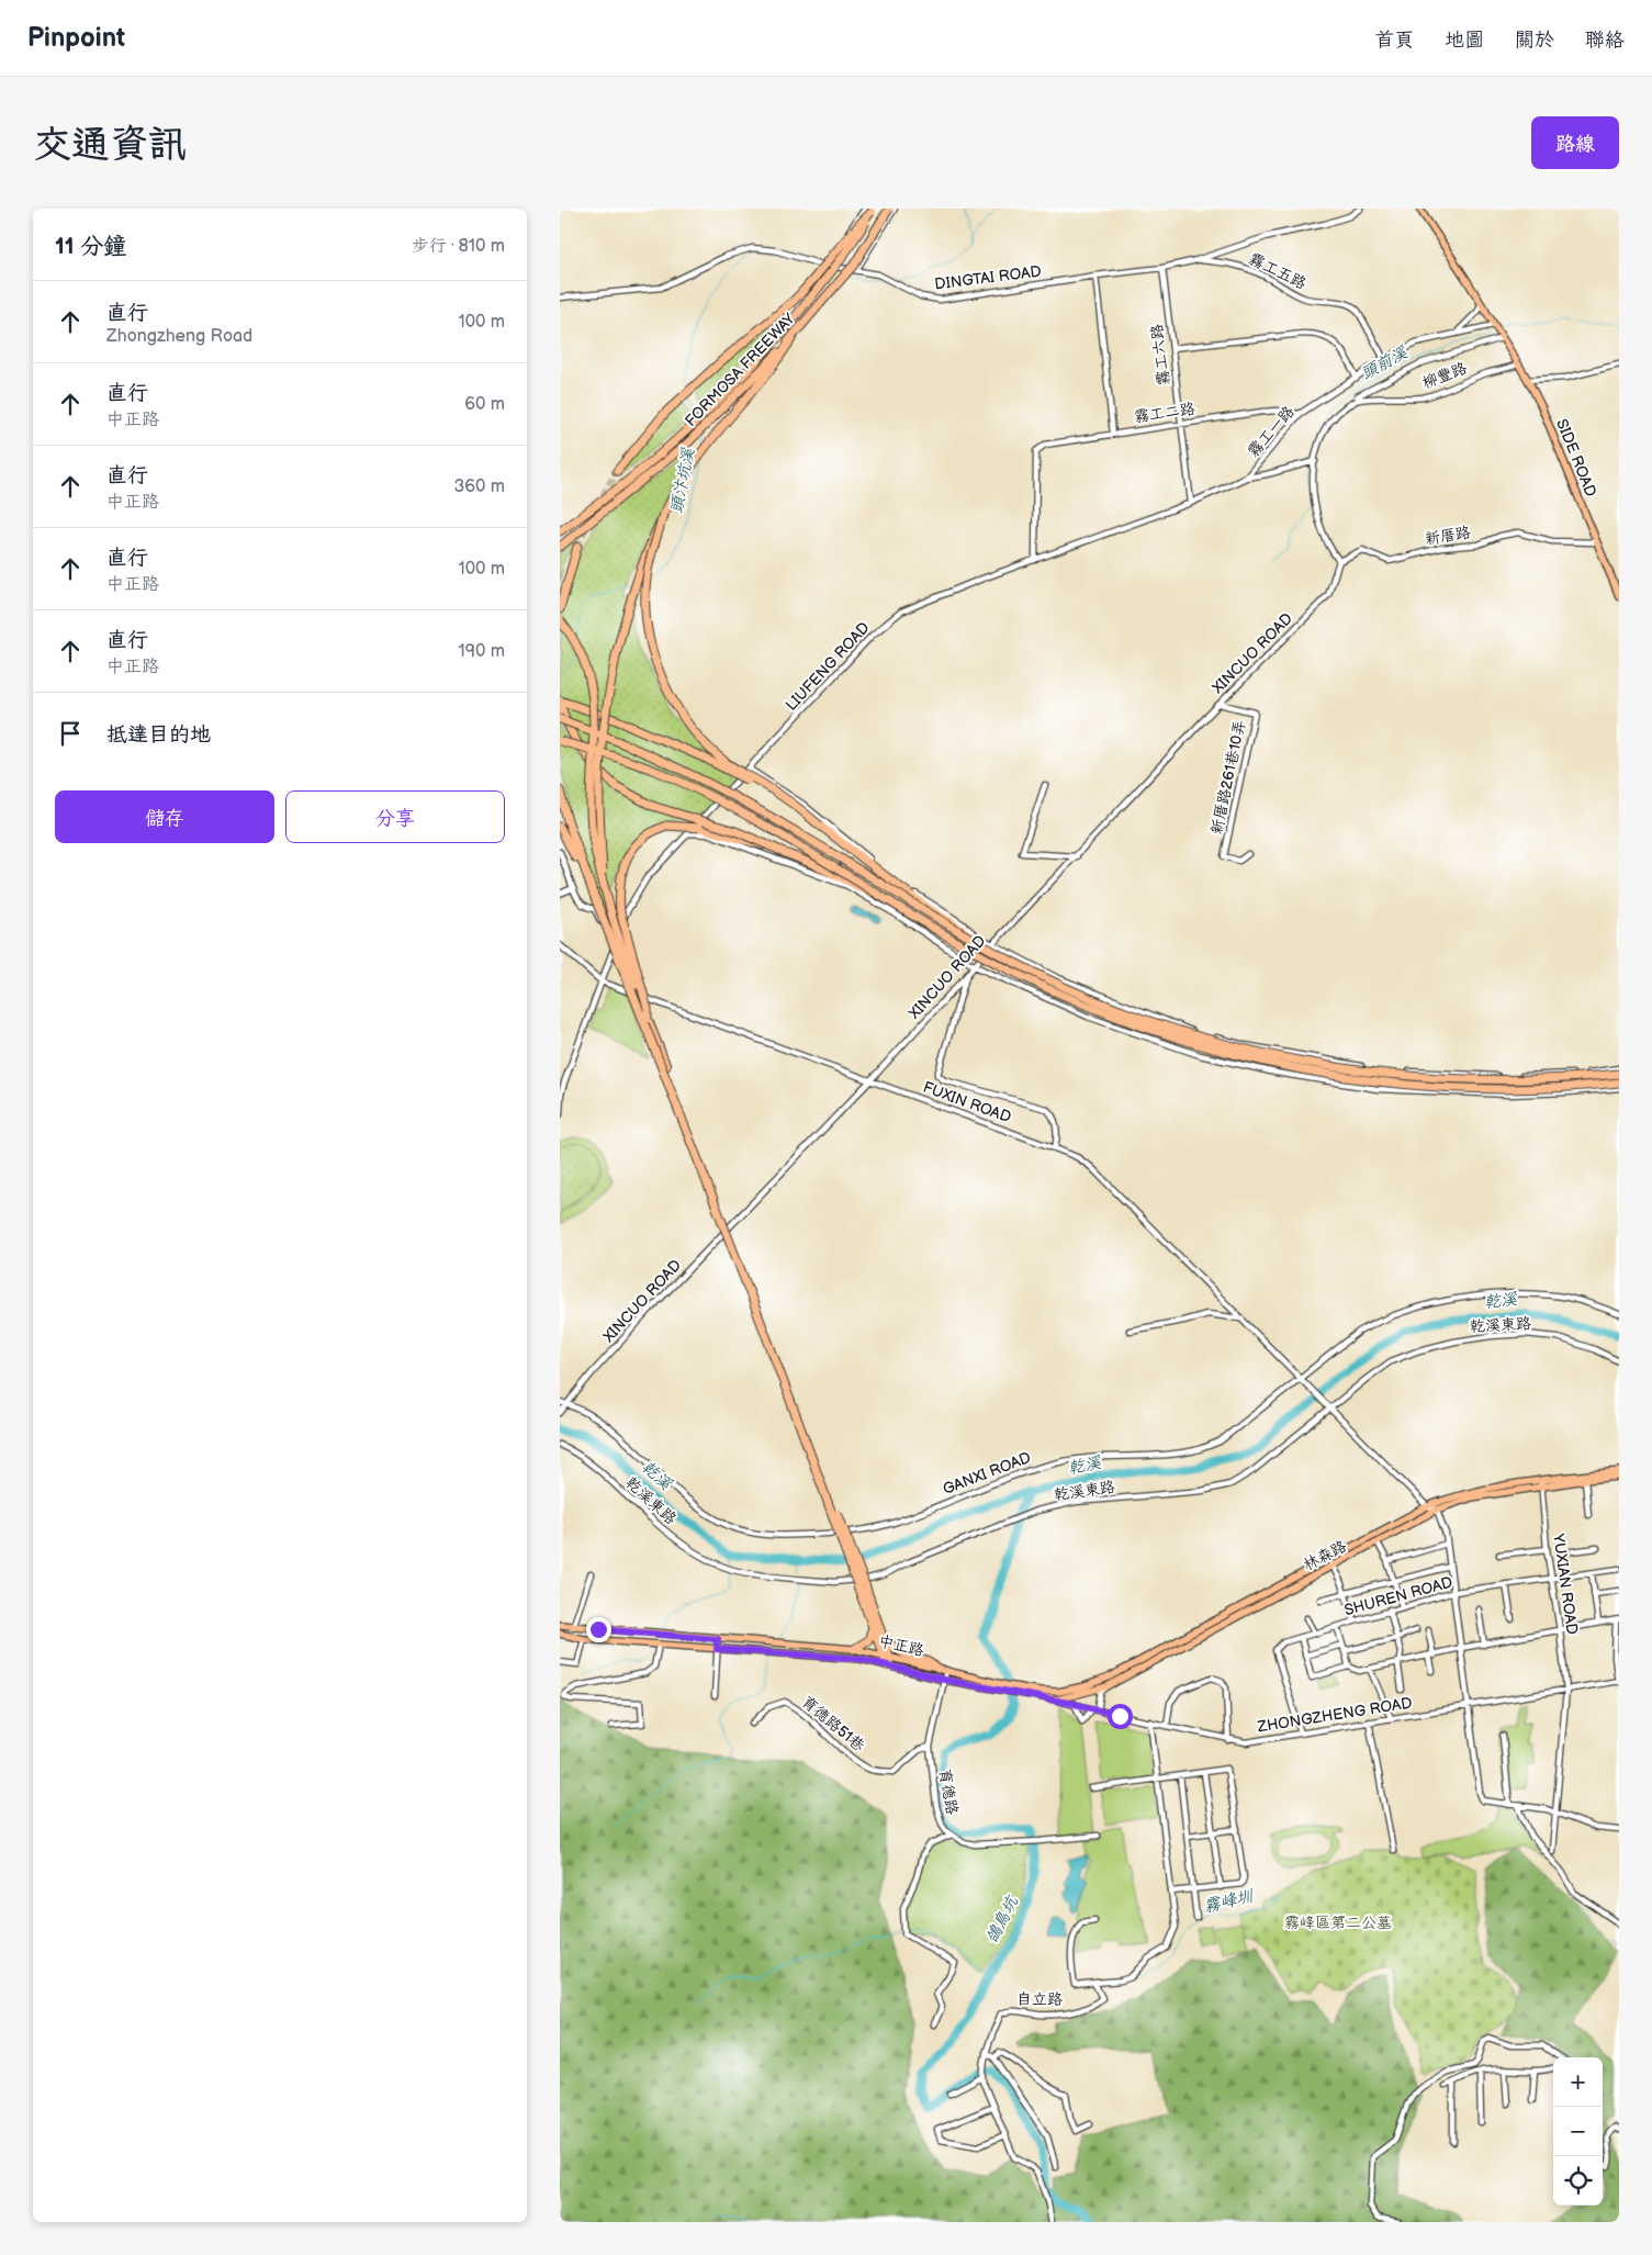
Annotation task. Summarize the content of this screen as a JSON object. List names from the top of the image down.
{
  "streets": {
    "highway": ["FORMOSA FREEWAY"],
    "main road": ["SIDE ROAD", "林森路", "中正路"],
    "street": [
      "霧工五路",
      "DINGTAI ROAD",
      "霧工六路",
      "柳豐路",
      "霧工二路",
      "霧工一路",
      "新厝路",
      "XINCUO ROAD",
      "LIUFENG ROAD",
      "新厝路261巷10弄",
      "FUXIN ROAD",
      "乾溪東路",
      "GANXI ROAD",
      "YUXIAN ROAD",
      "SHUREN ROAD",
      "ZHONGZHENG ROAD",
      "育德路51巷",
      "育德路",
      "自立路"
    ]
  },
  "crossings": [
    ["霧工五路", "DINGTAI ROAD"],
    ["霧工五路", "霧工一路"],
    ["DINGTAI ROAD", "霧工六路"],
    ["霧工六路", "霧工二路"],
    ["霧工六路", "LIUFENG ROAD"],
    ["柳豐路", "SIDE ROAD"],
    ["霧工二路", "霧工一路"],
    ["霧工二路", "LIUFENG ROAD"],
    ["霧工一路", "SIDE ROAD"],
    ["霧工一路", "LIUFENG ROAD"],
    ["SIDE ROAD", "新厝路"],
    ["新厝路", "XINCUO ROAD"],
    ["XINCUO ROAD", "新厝路261巷10弄"],
    ["XINCUO ROAD", "FUXIN ROAD"],
    ["XINCUO ROAD", "GANXI ROAD"],
    ["LIUFENG ROAD", "FUXIN ROAD"],
    ["FUXIN ROAD", "乾溪東路"],
    ["FUXIN ROAD", "GANXI ROAD"],
    ["林森路", "YUXIAN ROAD"],
    ["林森路", "ZHONGZHENG ROAD"],
    ["YUXIAN ROAD", "SHUREN ROAD"],
    ["YUXIAN ROAD", "ZHONGZHENG ROAD"],
    ["SHUREN ROAD", "ZHONGZHENG ROAD"],
    ["中正路", "育德路"],
    ["育德路51巷", "育德路"]
  ],
  "water": [
    "頭前溪",
    "頭汴坑溪",
    "乾溪",
    "霧峰圳",
    "鴿鳥坑"
  ],
  "parks": ["霧峰區第二公墓"],
  "page": {
    "header": "Pinpoint",
    "nav": [
      "首頁",
      "地圖",
      "關於",
      "聯絡"
    ],
    "buttons": [
      "路線",
      ["儲存", "分享"]
    ],
    "title": "交通資訊",
    "heading": ["11 分鐘", "步行 · 810 m"],
    "list": [
      ["直行", "Zhongzheng Road", "100 m"],
      ["直行", "中正路", "60 m"],
      ["直行", "中正路", "360 m"],
      ["直行", "中正路", "100 m"],
      ["直行", "中正路", "190 m"],
      "抵達目的地"
    ],
    "map_buttons": ["+", "−"]
  }
}
